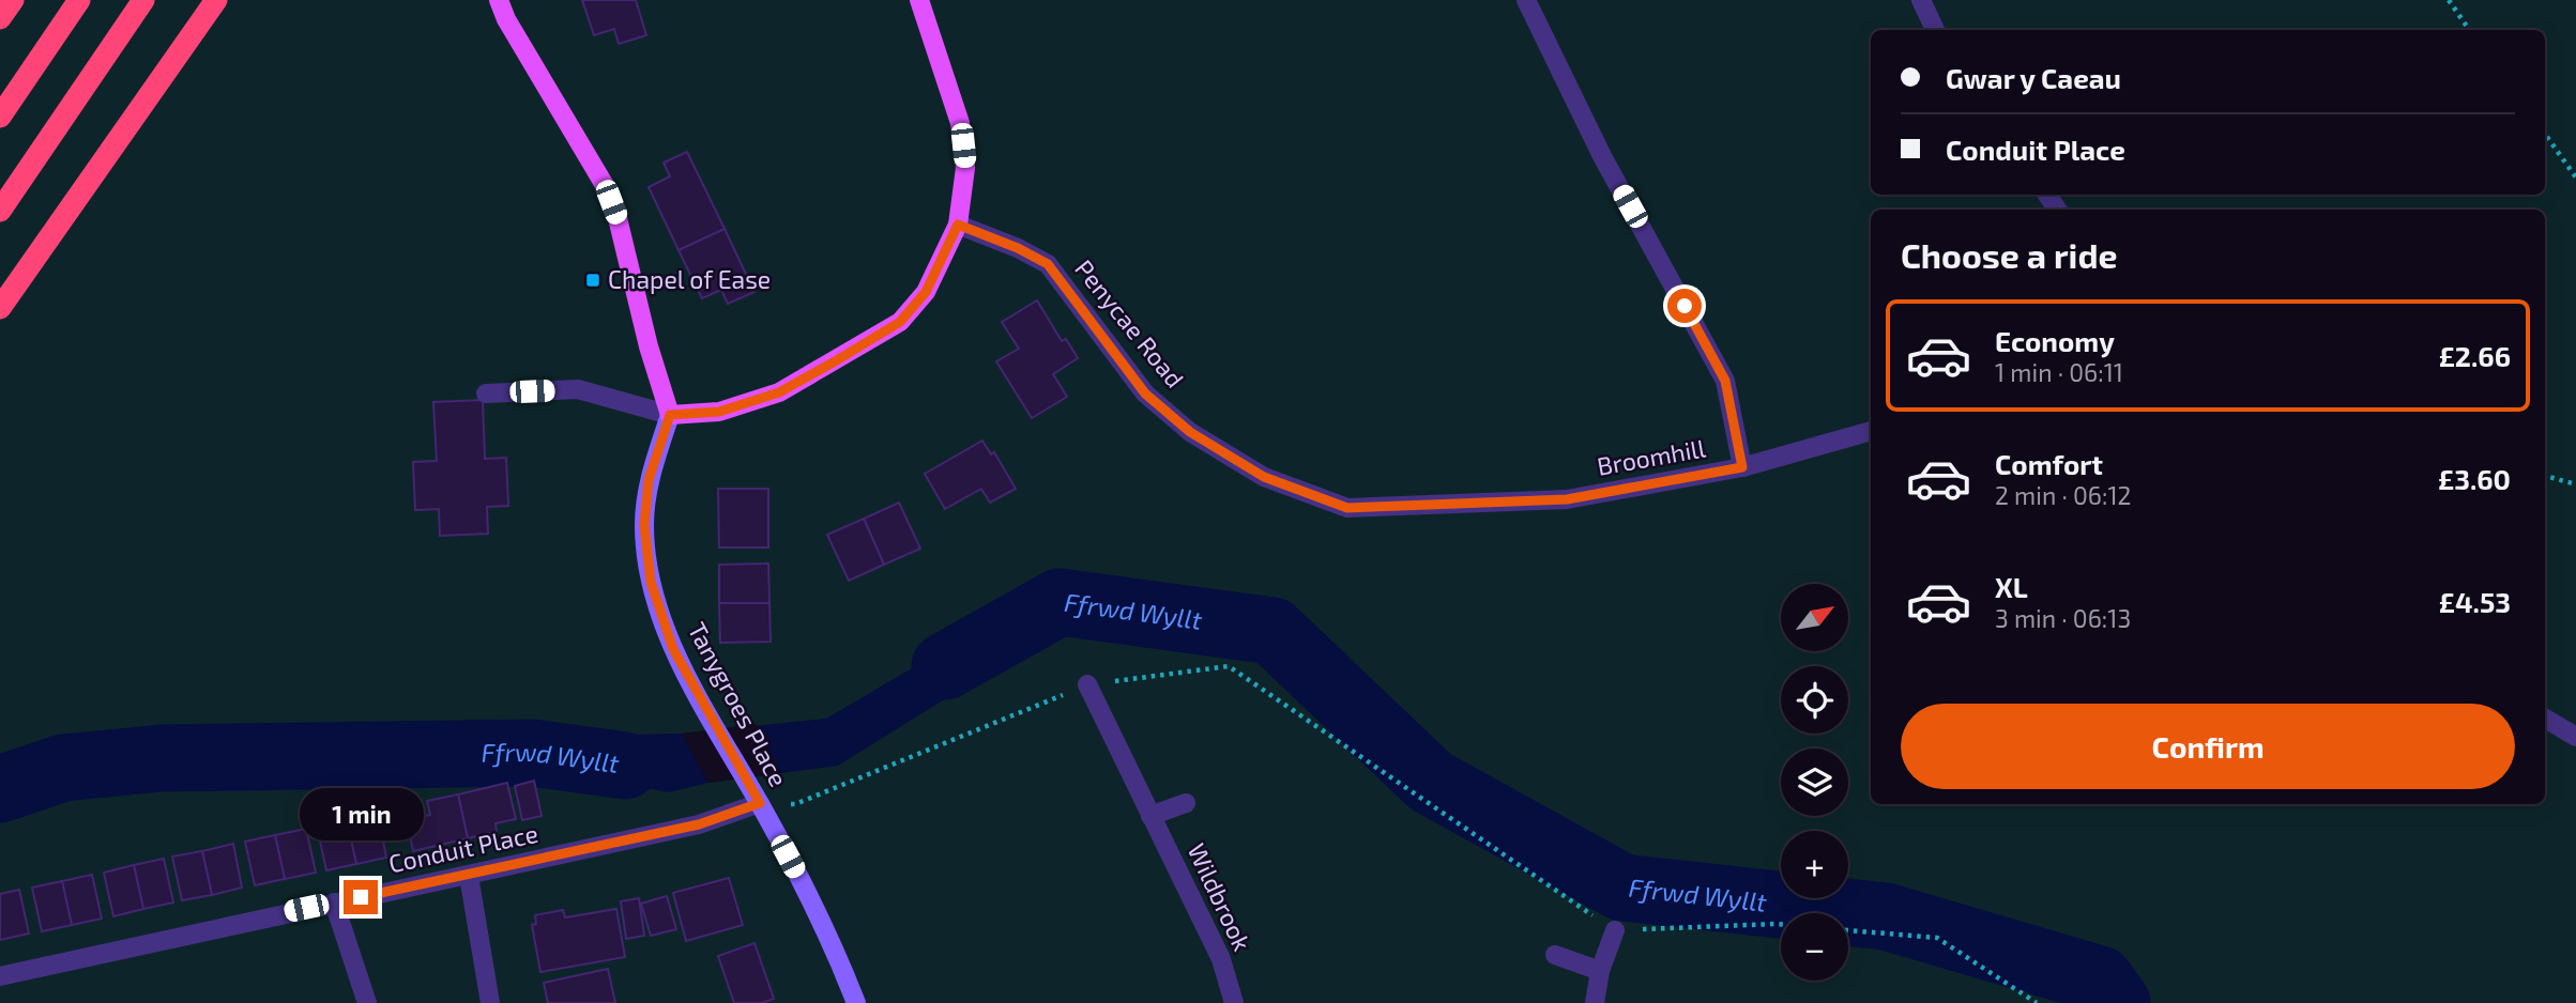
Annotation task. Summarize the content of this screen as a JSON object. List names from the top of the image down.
{
  "streets": {
    "street": [
      "Penycae Road",
      "Broomhill",
      "Tanygroes Place",
      "Conduit Place",
      "Wildbrook"
    ]
  },
  "crossings": [
    ["Penycae Road", "Broomhill"],
    ["Tanygroes Place", "Conduit Place"]
  ],
  "water": ["Ffrwd Wyllt"],
  "places": {
    "transit": ["Chapel of Ease"]
  },
  "north": "top right",
  "page": {
    "banner": ["Gwar y Caeau", "Conduit Place"],
    "heading": "Choose a ride",
    "list": [
      {
        "name": "Economy",
        "note": "1 min · 06:11",
        "value": "£2.66"
      },
      {
        "name": "Comfort",
        "note": "2 min · 06:12",
        "value": "£3.60"
      },
      {
        "name": "XL",
        "note": "3 min · 06:13",
        "value": "£4.53"
      }
    ],
    "map_buttons": ["+", "−"],
    "buttons": "Confirm",
    "bubble": "1 min"
  }
}
